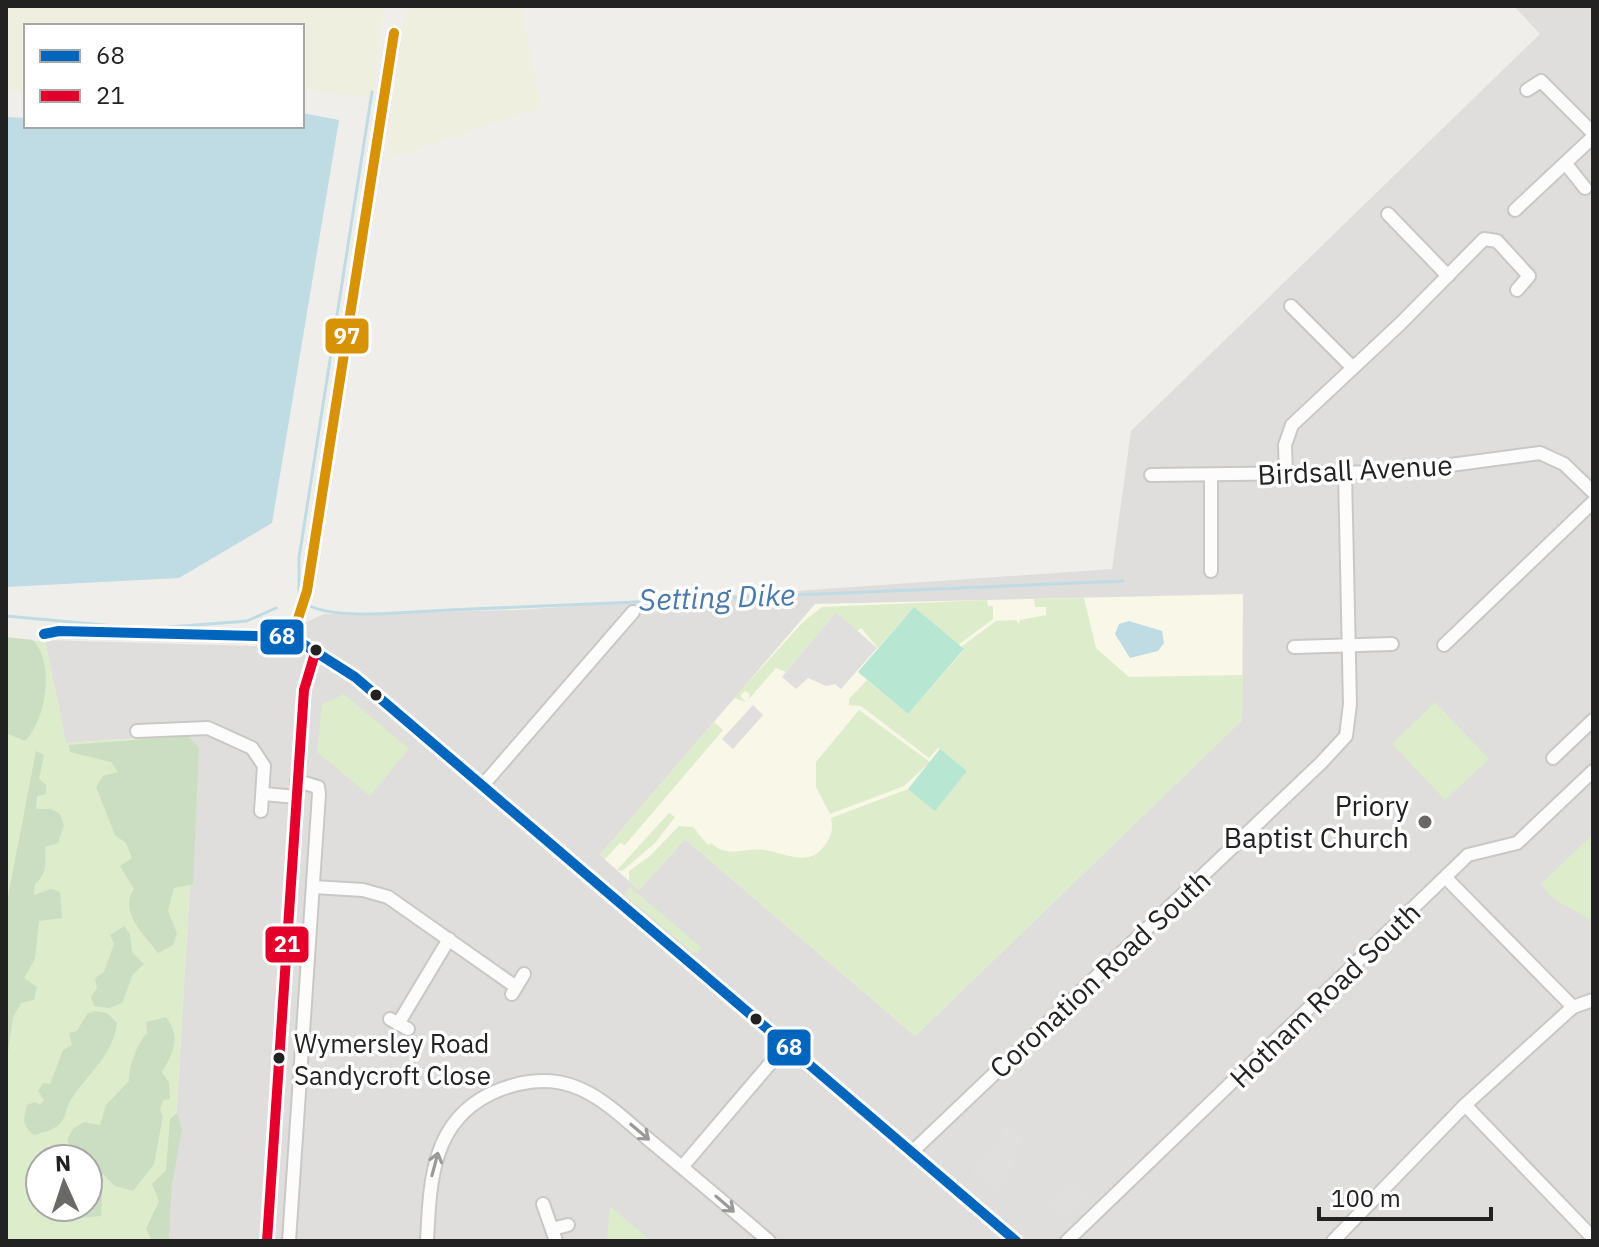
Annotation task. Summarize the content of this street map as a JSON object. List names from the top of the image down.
{
  "streets": {
    "street": ["Birdsall Avenue", "Coronation Road South", "Hotham Road South"]
  },
  "water": ["Setting Dike"],
  "places": ["Priory Baptist Church", "Wymersley Road Sandycroft Close"],
  "lines": ["transit line 97", "transit line 68", "transit line 21"],
  "legend": ["68", "21"],
  "scale_bar": "100 m",
  "north": "top"
}
